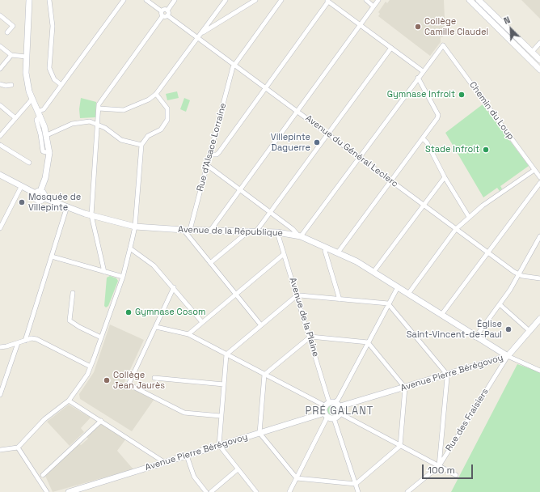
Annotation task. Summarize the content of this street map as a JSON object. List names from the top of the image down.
{
  "streets": {
    "street": [
      "Chemin du Loup",
      "Rue d'Alsace Lorraine",
      "Avenue du Général Leclerc",
      "Avenue de la République",
      "Avenue de la Plaine",
      "Avenue Pierre Bérégovoy",
      "Rue des Fraisiers"
    ]
  },
  "crossings": [
    ["Rue d'Alsace Lorraine", "Avenue du Général Leclerc"],
    ["Rue d'Alsace Lorraine", "Avenue de la République"],
    ["Avenue de la République", "Avenue de la Plaine"],
    ["Avenue de la République", "Avenue Pierre Bérégovoy"],
    ["Avenue de la République", "Rue des Fraisiers"],
    ["Avenue Pierre Bérégovoy", "Rue des Fraisiers"]
  ],
  "districts": ["PRÉ GALANT"],
  "places": [
    "Collège Camille Claudel",
    "Gymnase Infroit",
    "Villepinte Daguerre",
    "Stade Infroit",
    "Mosquée de Villepinte",
    "Gymnase Cosom",
    "Église Saint-Vincent-de-Paul",
    "Collège Jean Jaurès"
  ],
  "scale_bar": "100 m",
  "north": "top left"
}
